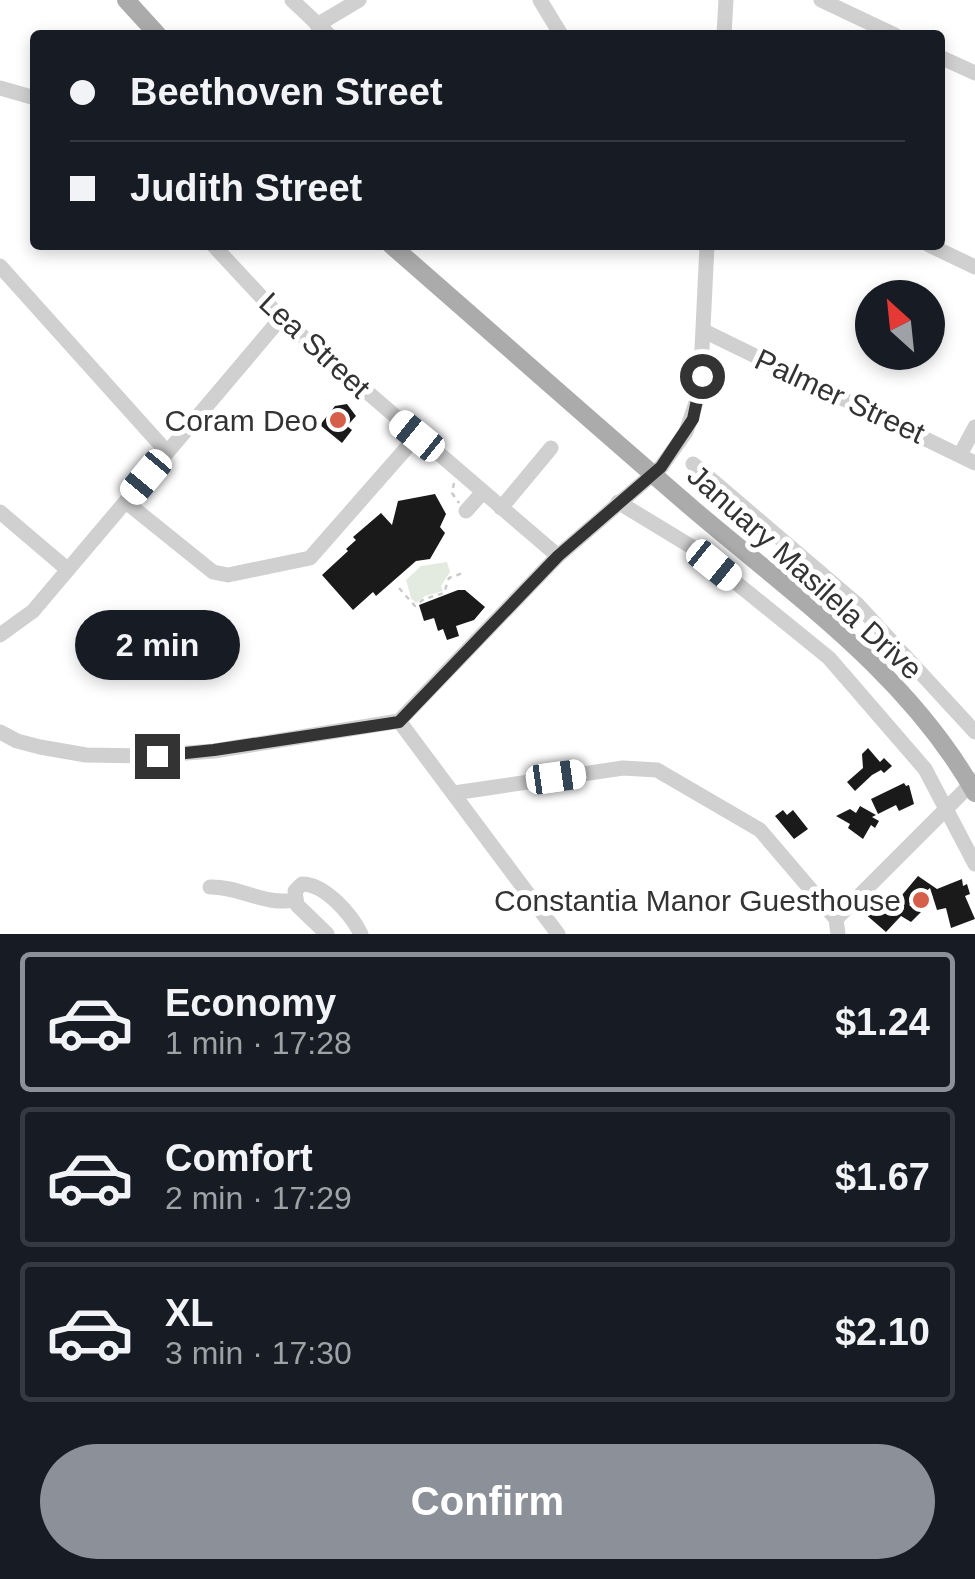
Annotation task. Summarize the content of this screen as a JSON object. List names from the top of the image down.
{
  "streets": {
    "main road": ["January Masilela Drive"],
    "street": ["Lea Street", "Palmer Street"]
  },
  "places": ["Coram Deo", "Constantia Manor Guesthouse"],
  "north": "top left",
  "page": {
    "banner": ["Beethoven Street", "Judith Street"],
    "bubble": "2 min",
    "list": [
      {
        "name": "Economy",
        "note": "1 min · 17:28",
        "value": "$1.24"
      },
      {
        "name": "Comfort",
        "note": "2 min · 17:29",
        "value": "$1.67"
      },
      {
        "name": "XL",
        "note": "3 min · 17:30",
        "value": "$2.10"
      }
    ],
    "buttons": "Confirm"
  }
}
